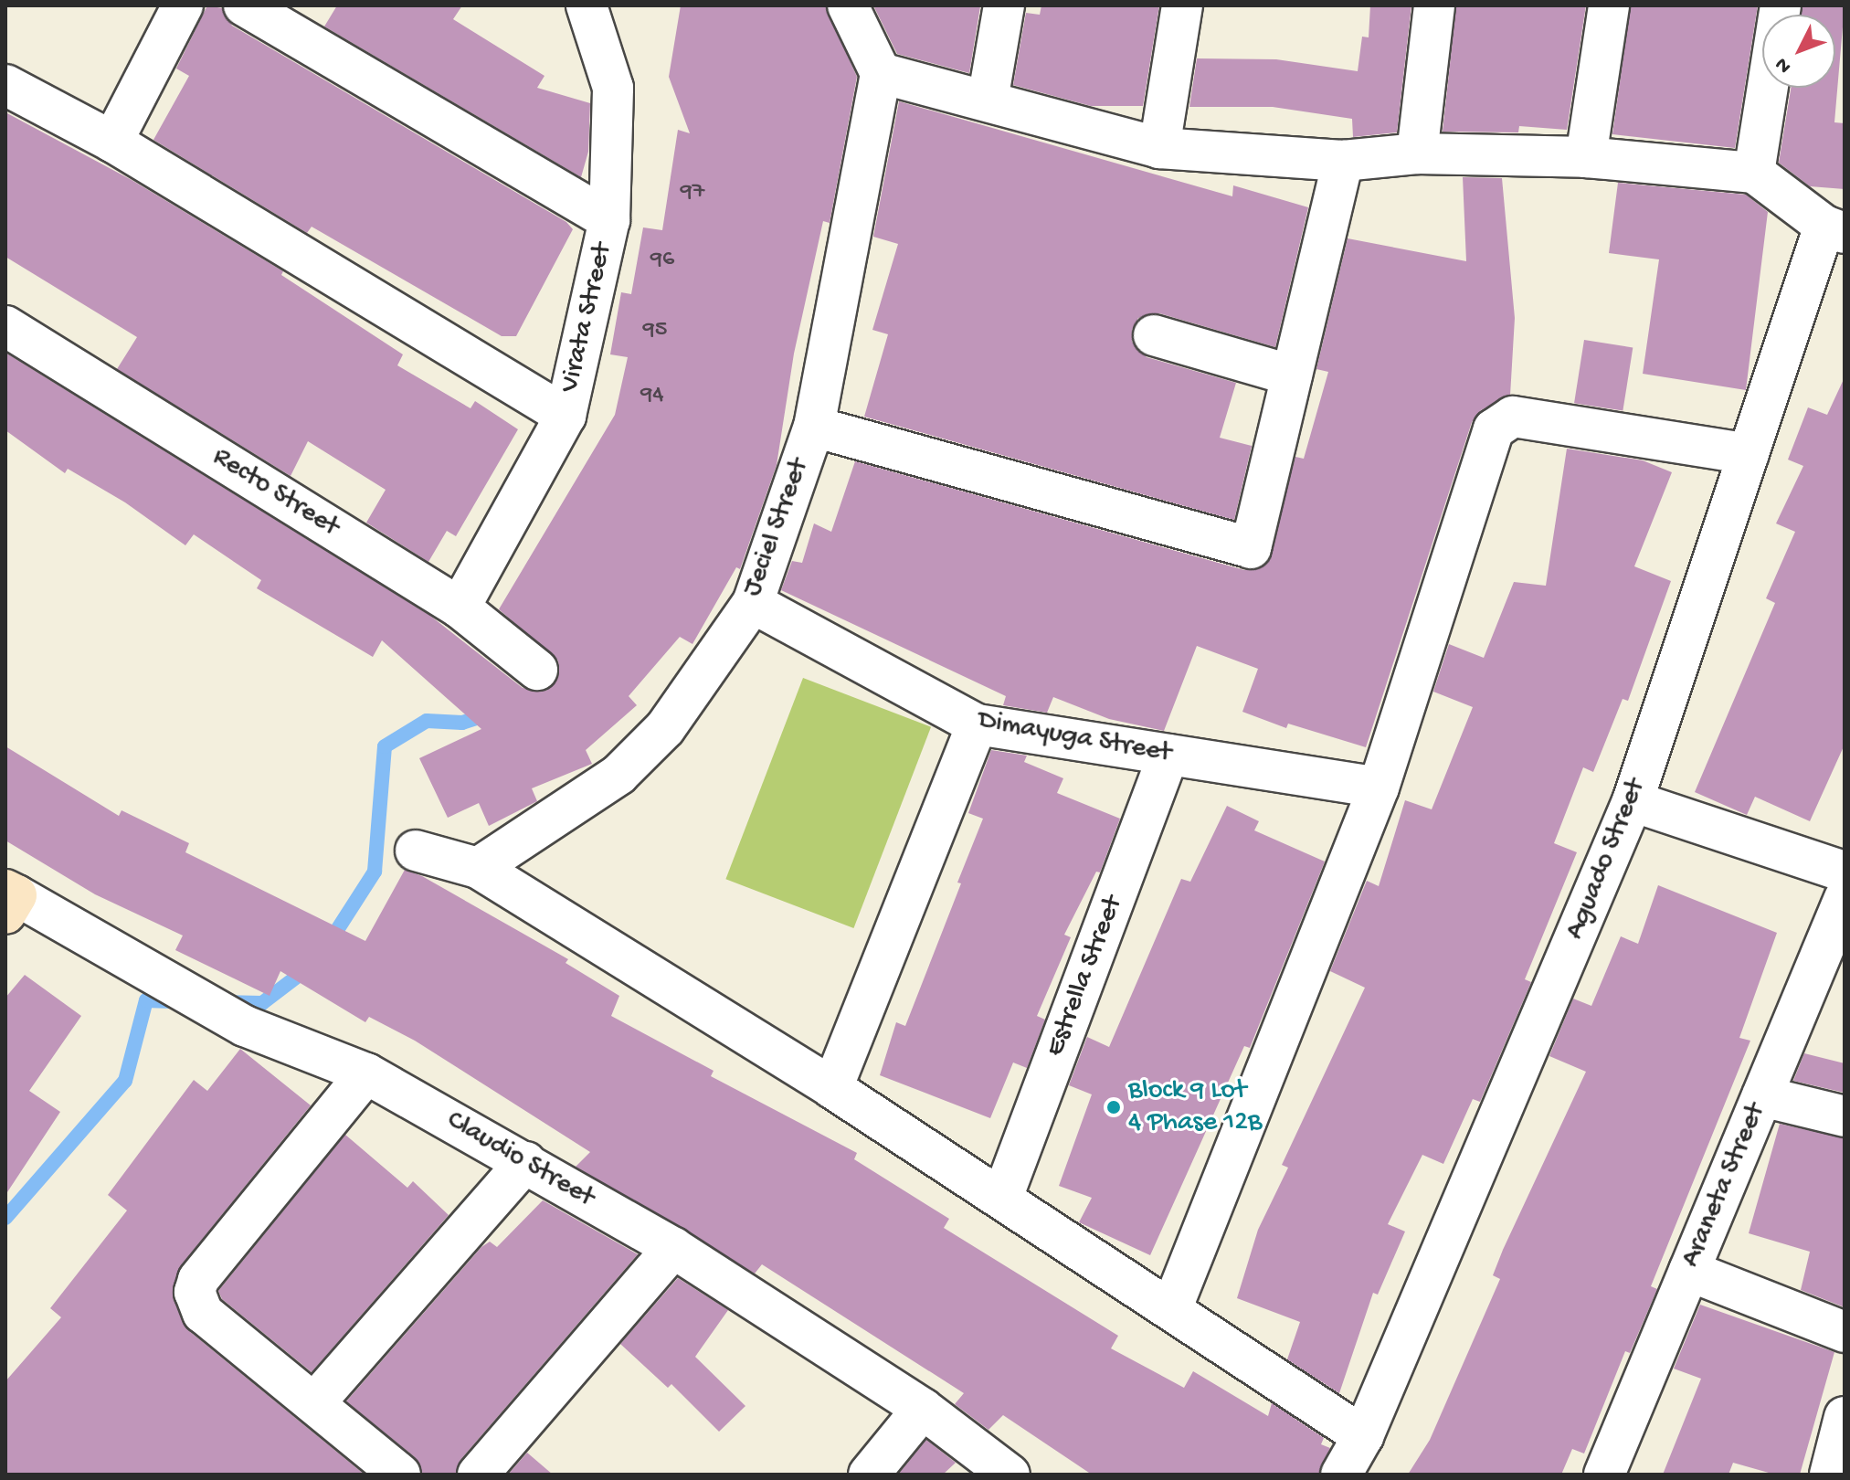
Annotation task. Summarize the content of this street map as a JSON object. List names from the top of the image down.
{
  "streets": {
    "street": [
      "Virata Street",
      "Recto Street",
      "Jeciel Street",
      "Dimayuga Street",
      "Aguado Street",
      "Estrella Street",
      "Claudio Street",
      "Araneta Street"
    ]
  },
  "crossings": [
    ["Virata Street", "Recto Street"],
    ["Jeciel Street", "Dimayuga Street"],
    ["Dimayuga Street", "Estrella Street"]
  ],
  "places": ["Block 9 Lot 4 Phase 12B"],
  "house_numbers": [
    "97",
    "96",
    "95",
    "94"
  ],
  "north": "bottom left"
}
